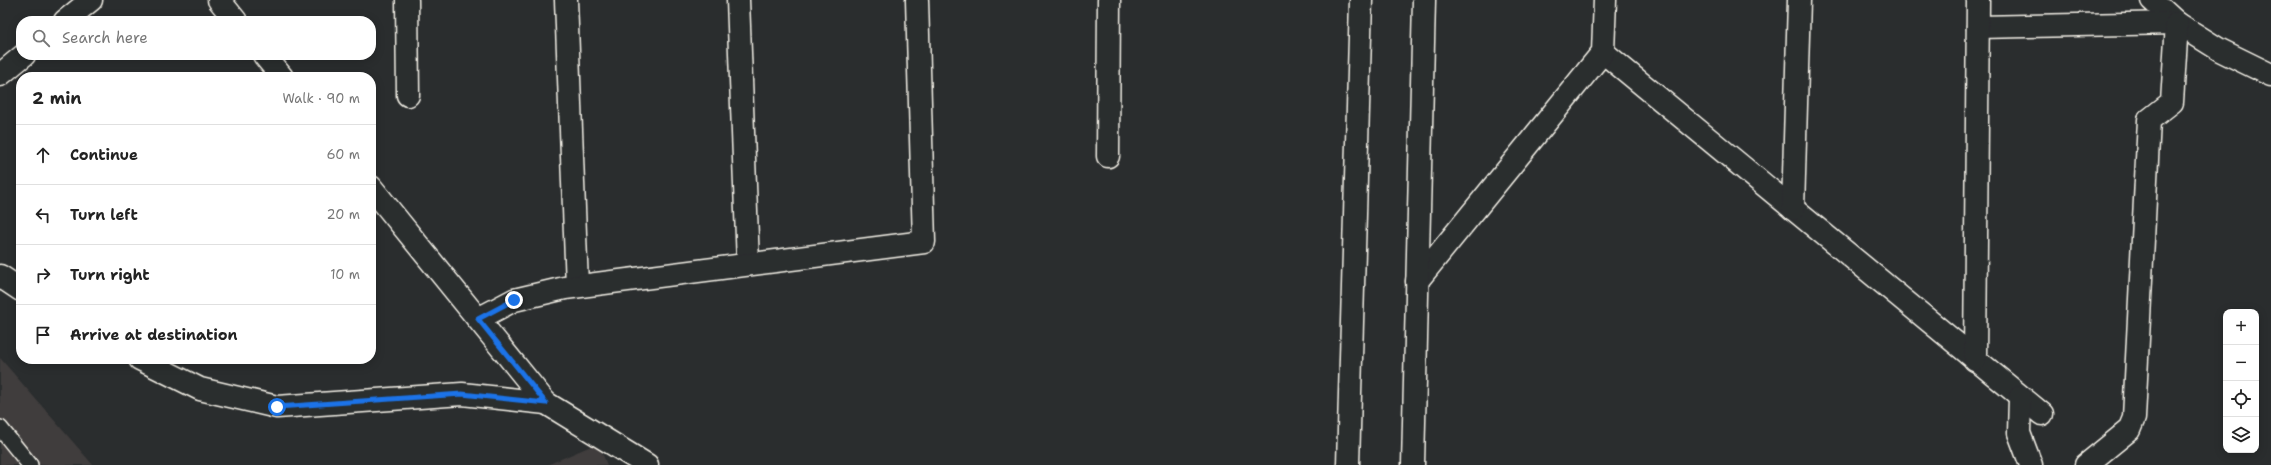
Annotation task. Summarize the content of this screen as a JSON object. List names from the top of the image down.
{
  "page": {
    "search": "Search here",
    "heading": ["2 min", "Walk · 90 m"],
    "list": [
      ["Continue", "60 m"],
      ["Turn left", "20 m"],
      ["Turn right", "10 m"],
      "Arrive at destination"
    ],
    "map_buttons": ["+", "−"]
  }
}
